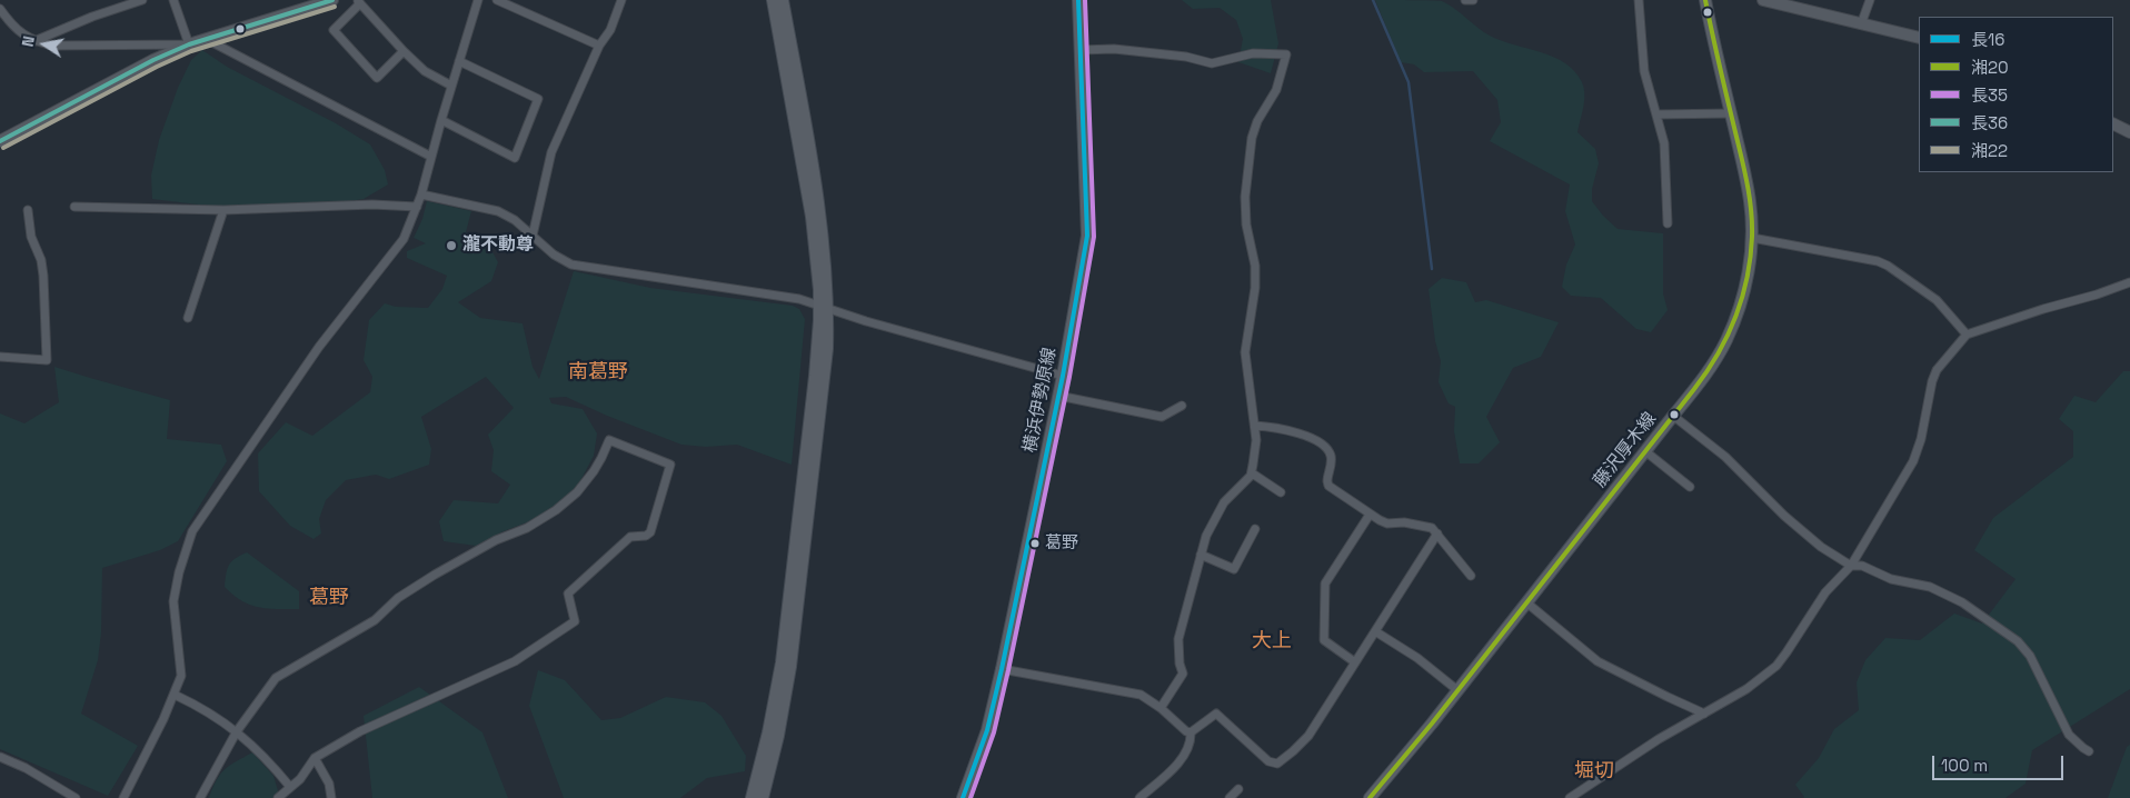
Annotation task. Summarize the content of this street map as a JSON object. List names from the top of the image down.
{
  "streets": {
    "main road": ["横浜伊勢原線", "藤沢厚木線"]
  },
  "districts": [
    "南葛野",
    "葛野",
    "大上",
    "堀切"
  ],
  "places": ["瀧不動尊", "葛野"],
  "lines": [
    "transit line 長16",
    "transit line 湘20",
    "transit line 長35",
    "transit line 長36",
    "transit line 湘22"
  ],
  "legend": [
    "長16",
    "湘20",
    "長35",
    "長36",
    "湘22"
  ],
  "scale_bar": "100 m",
  "north": "left"
}
